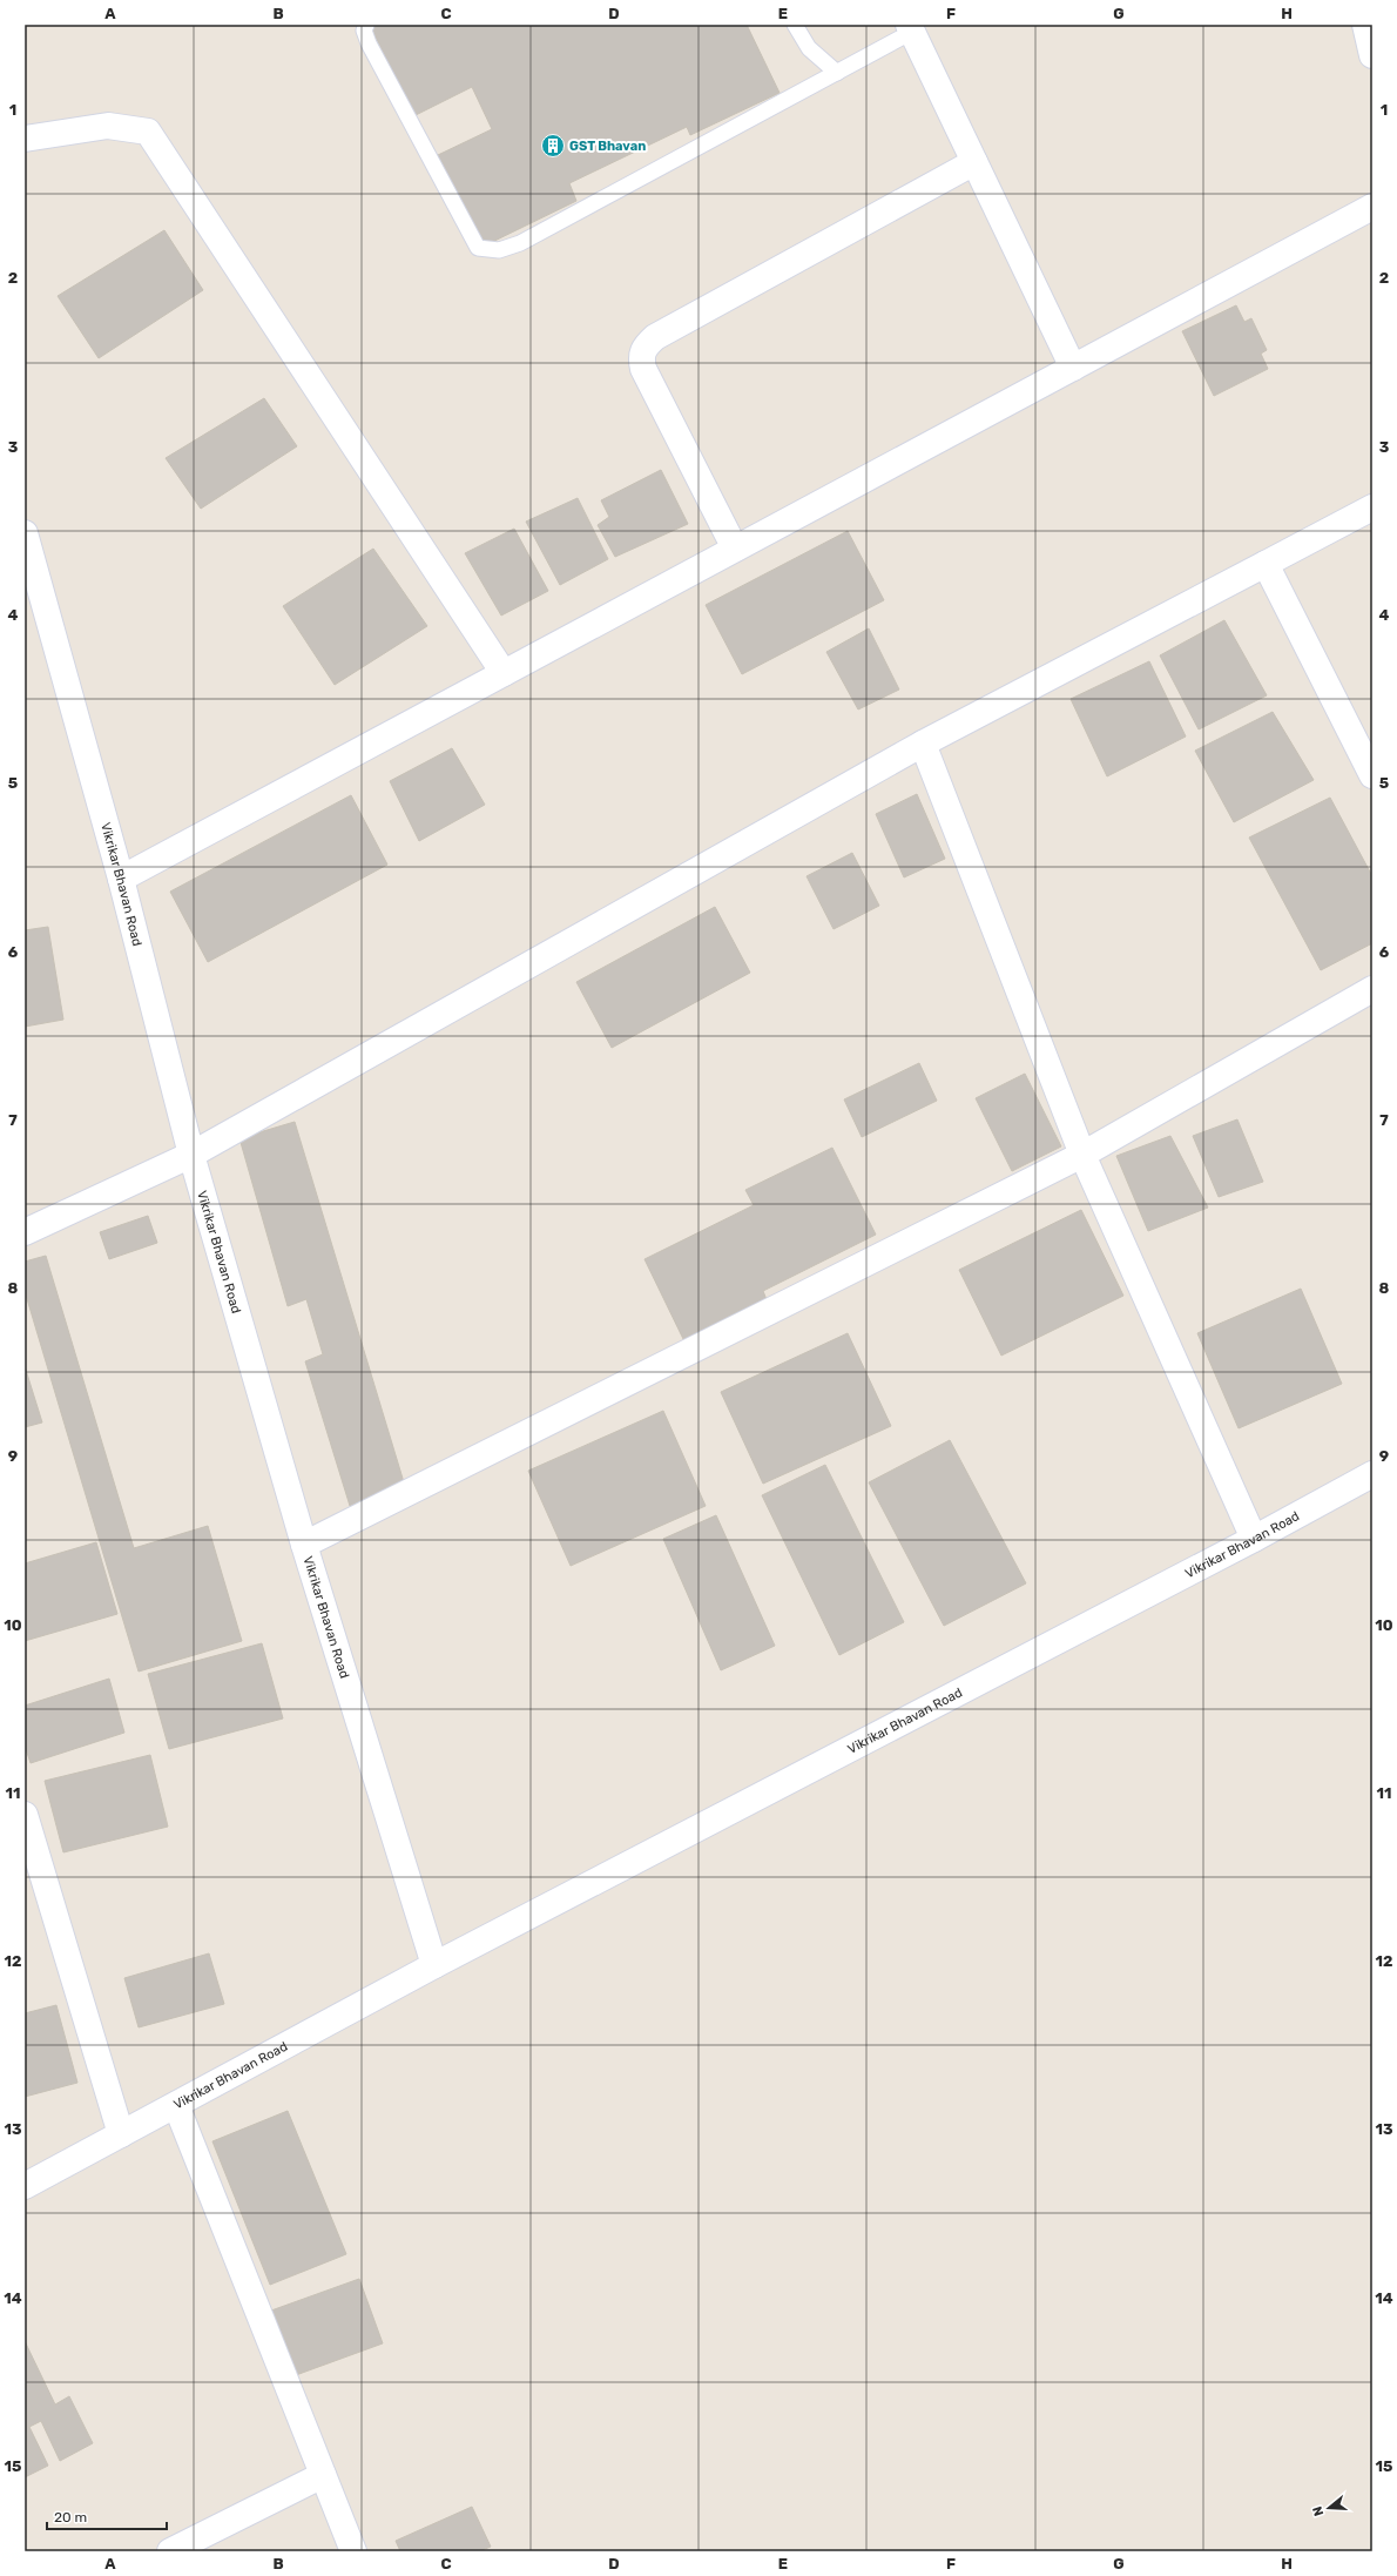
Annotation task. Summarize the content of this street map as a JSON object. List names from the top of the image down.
{
  "streets": {
    "street": ["Vikrikar Bhavan Road"]
  },
  "places": {
    "building": ["GST Bhavan"]
  },
  "scale_bar": "20 m",
  "north": "left",
  "grid": {
    "columns": [
      "A",
      "B",
      "C",
      "D",
      "E",
      "F",
      "G",
      "H"
    ],
    "rows": [
      "1",
      "2",
      "3",
      "4",
      "5",
      "6",
      "7",
      "8",
      "9",
      "10",
      "11",
      "12",
      "13",
      "14",
      "15"
    ]
  }
}
